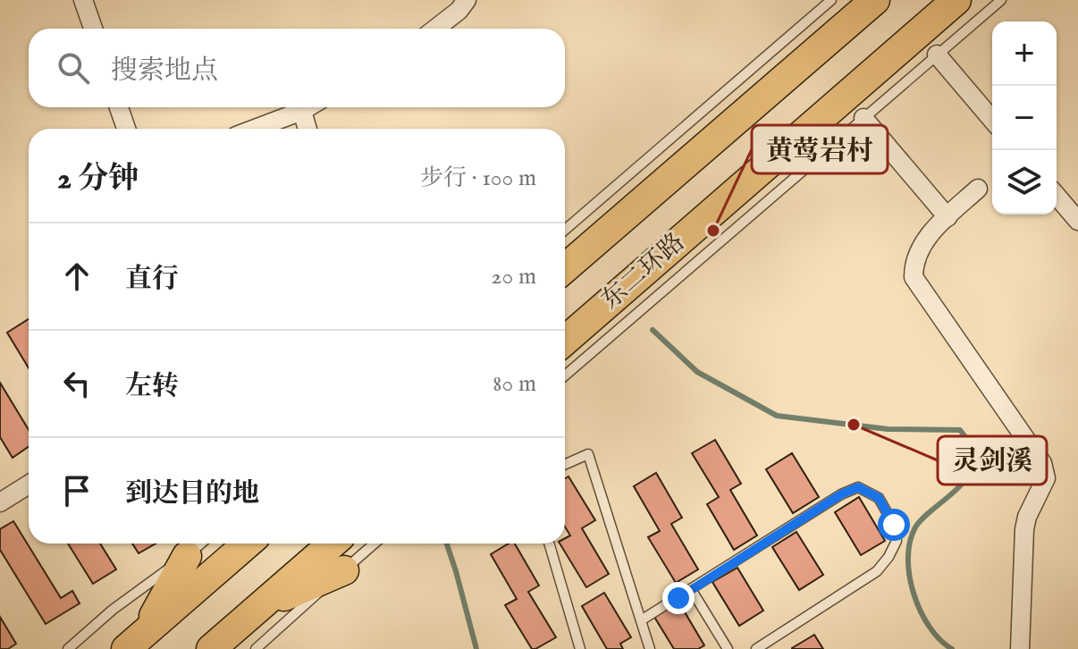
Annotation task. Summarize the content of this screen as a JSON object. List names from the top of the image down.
{
  "streets": {
    "main road": ["东二环路"]
  },
  "places": ["黄莺岩村", "灵剑溪"],
  "page": {
    "map_buttons": ["+", "−"],
    "search": "搜索地点",
    "heading": ["2 分钟", "步行 · 100 m"],
    "list": [
      ["直行", "20 m"],
      ["左转", "80 m"],
      "到达目的地"
    ]
  }
}
